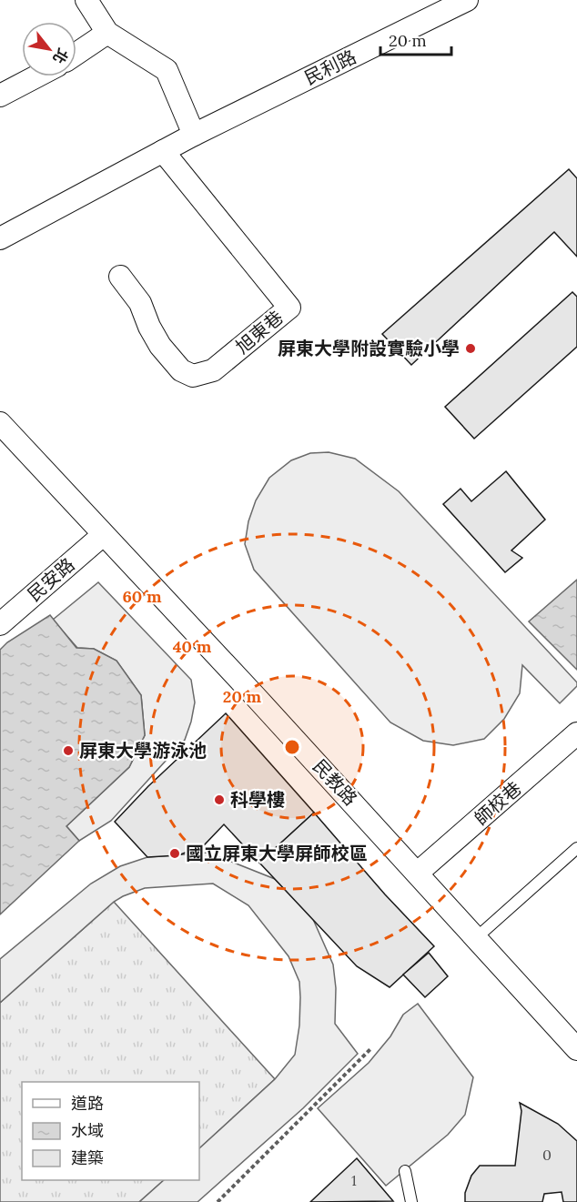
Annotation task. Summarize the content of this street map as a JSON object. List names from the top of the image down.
{
  "streets": {
    "street": [
      "民利路",
      "旭東巷",
      "民安路",
      "民教路",
      "師校巷"
    ]
  },
  "crossings": [
    ["民安路", "民教路"],
    ["民教路", "師校巷"]
  ],
  "places": [
    "屏東大學附設實驗小學",
    "屏東大學游泳池",
    "科學樓",
    "國立屏東大學屏師校區"
  ],
  "house_numbers": ["0", "1"],
  "legend": ["道路", "水域", "建築"],
  "scale_bar": "20 m",
  "north": "bottom right",
  "rings": ["60 m", "40 m", "20 m"]
}
